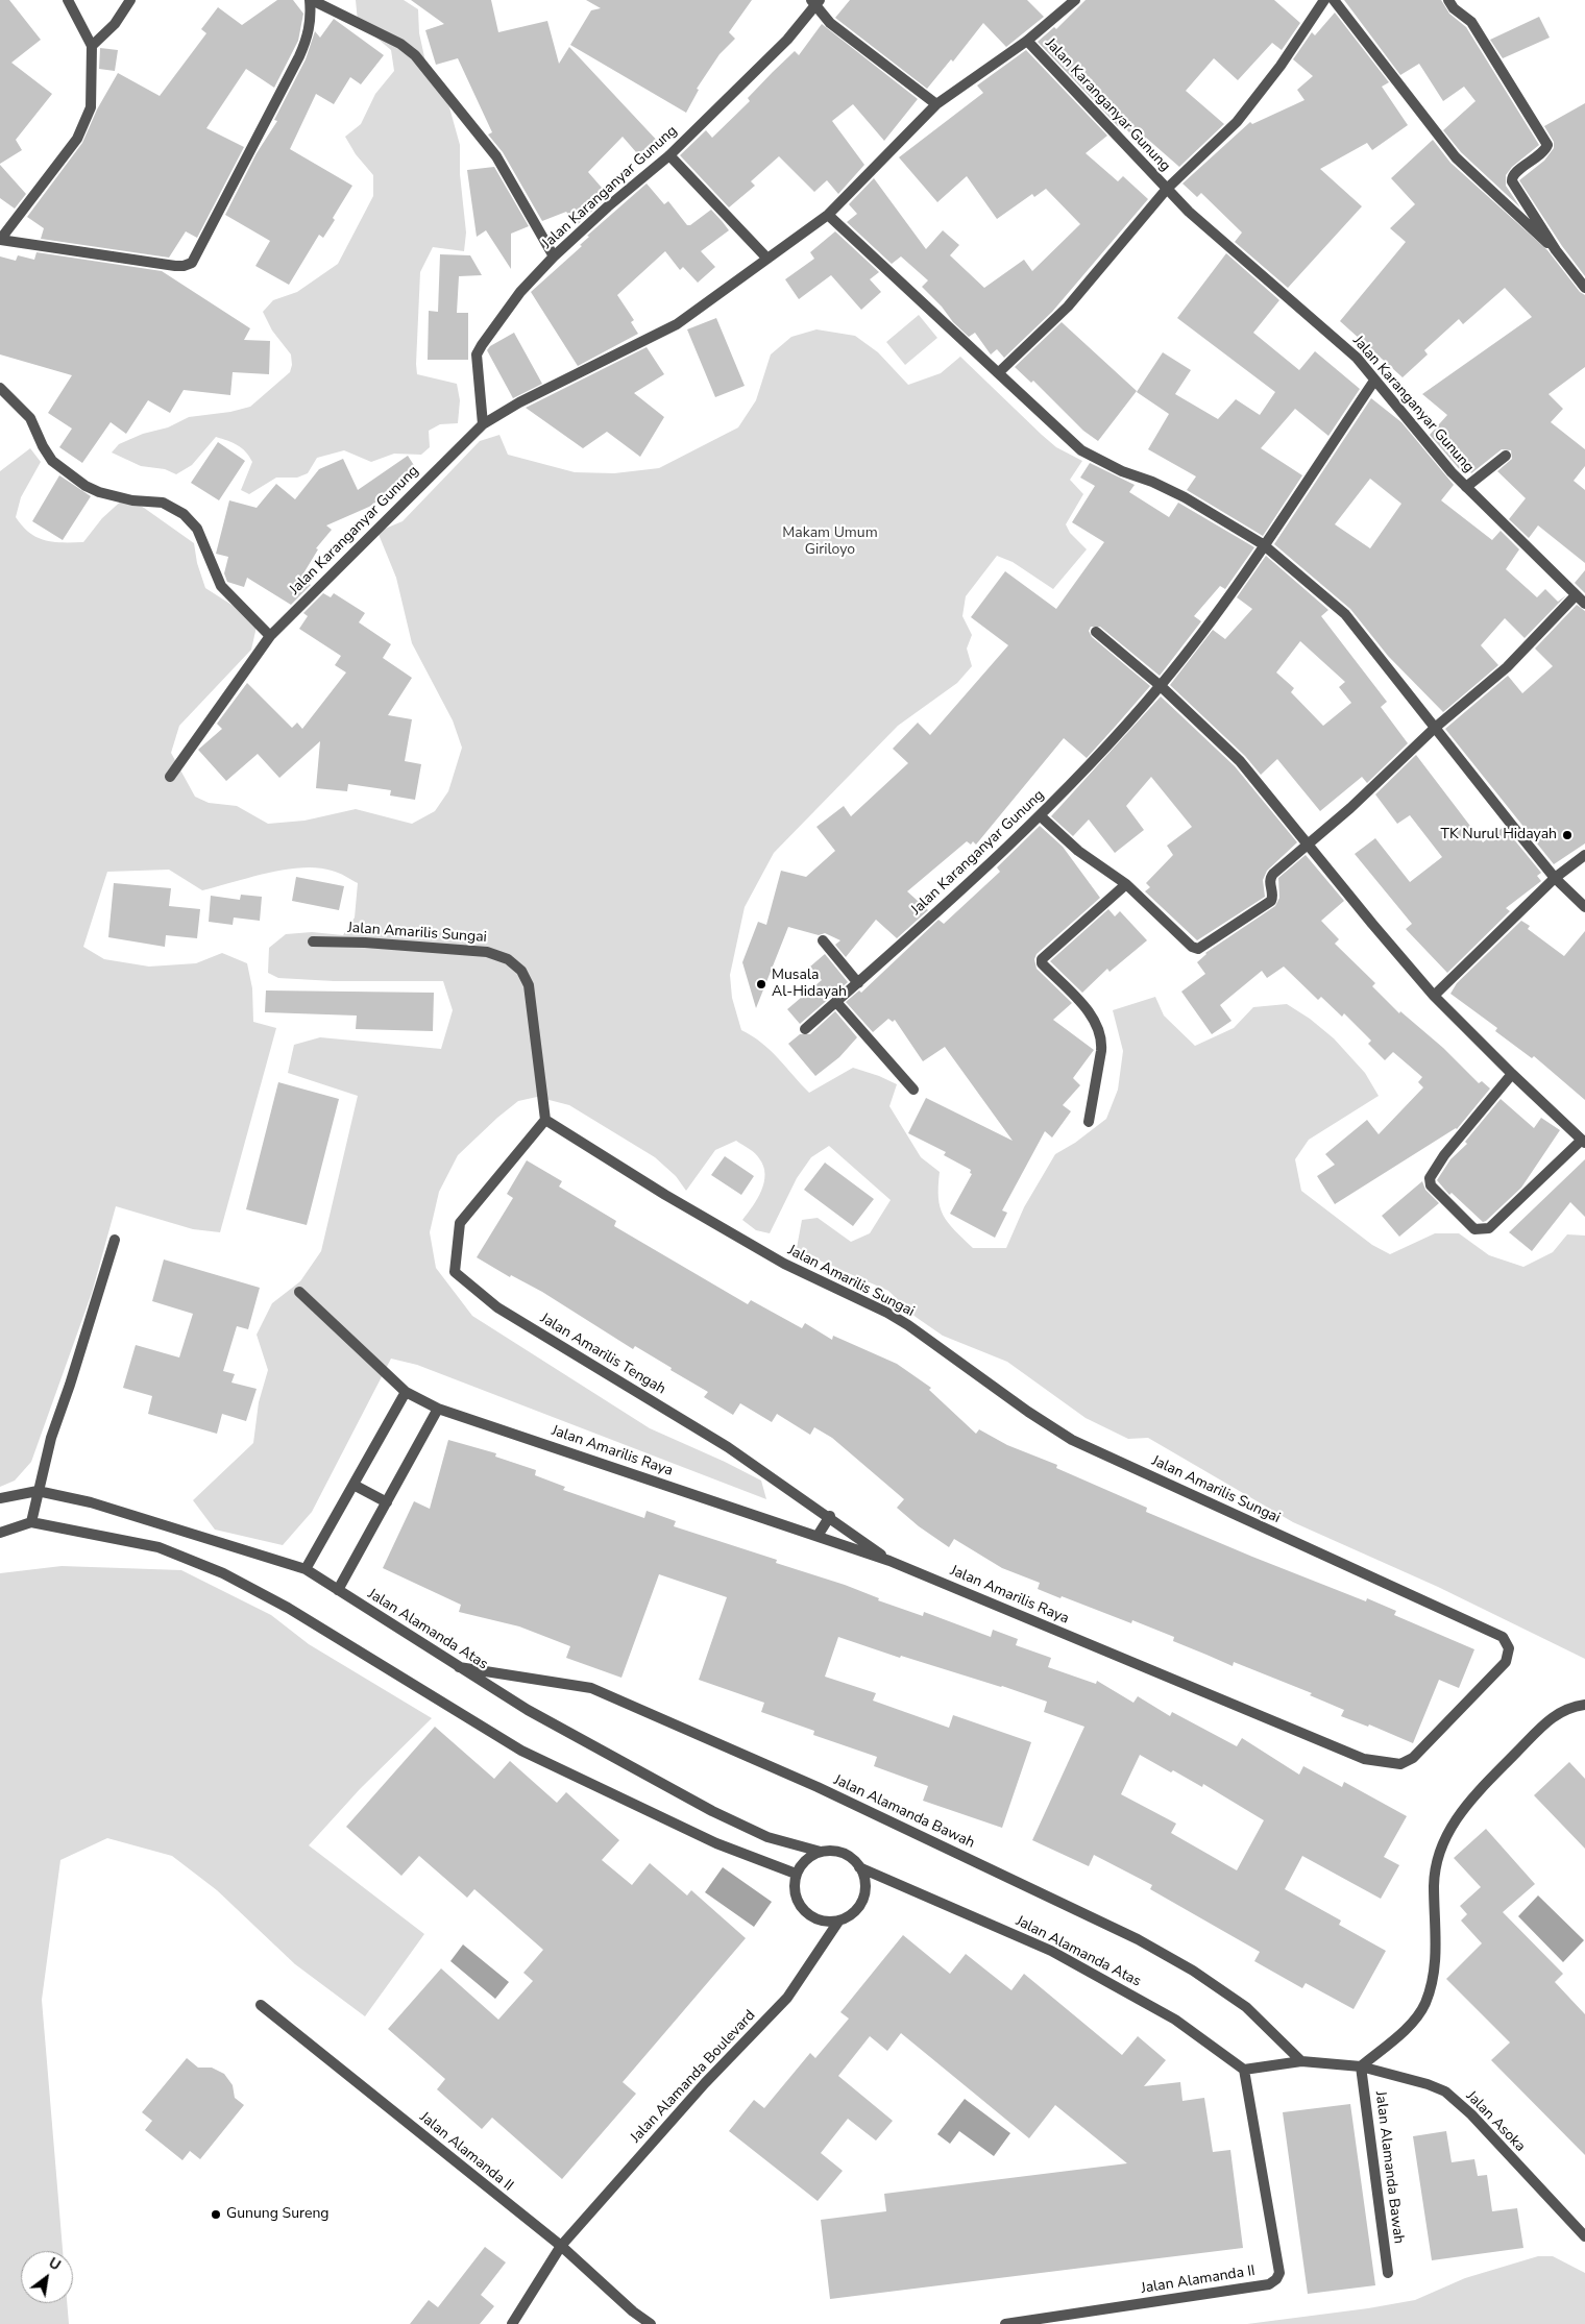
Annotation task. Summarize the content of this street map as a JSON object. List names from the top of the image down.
{
  "streets": {
    "street": [
      "Jalan Karanganyar Gunung",
      "Jalan Amarilis Sungai",
      "Jalan Amarilis Tengah",
      "Jalan Amarilis Raya",
      "Jalan Alamanda Atas",
      "Jalan Alamanda Bawah",
      "Jalan Alamanda Boulevard",
      "Jalan Asoka",
      "Jalan Alamanda II"
    ]
  },
  "crossings": [
    ["Jalan Amarilis Sungai", "Jalan Amarilis Tengah"],
    ["Jalan Amarilis Sungai", "Jalan Amarilis Raya"],
    ["Jalan Amarilis Tengah", "Jalan Amarilis Raya"],
    ["Jalan Alamanda Atas", "Jalan Alamanda Bawah"],
    ["Jalan Alamanda Atas", "Jalan Alamanda Boulevard"],
    ["Jalan Alamanda Atas", "Jalan Alamanda II"],
    ["Jalan Alamanda Bawah", "Jalan Asoka"],
    ["Jalan Alamanda Boulevard", "Jalan Alamanda II"]
  ],
  "parks": ["Makam Umum Giriloyo"],
  "places": ["TK Nurul Hidayah", "Musala Al-Hidayah", "Gunung Sureng"],
  "north": "top right"
}
